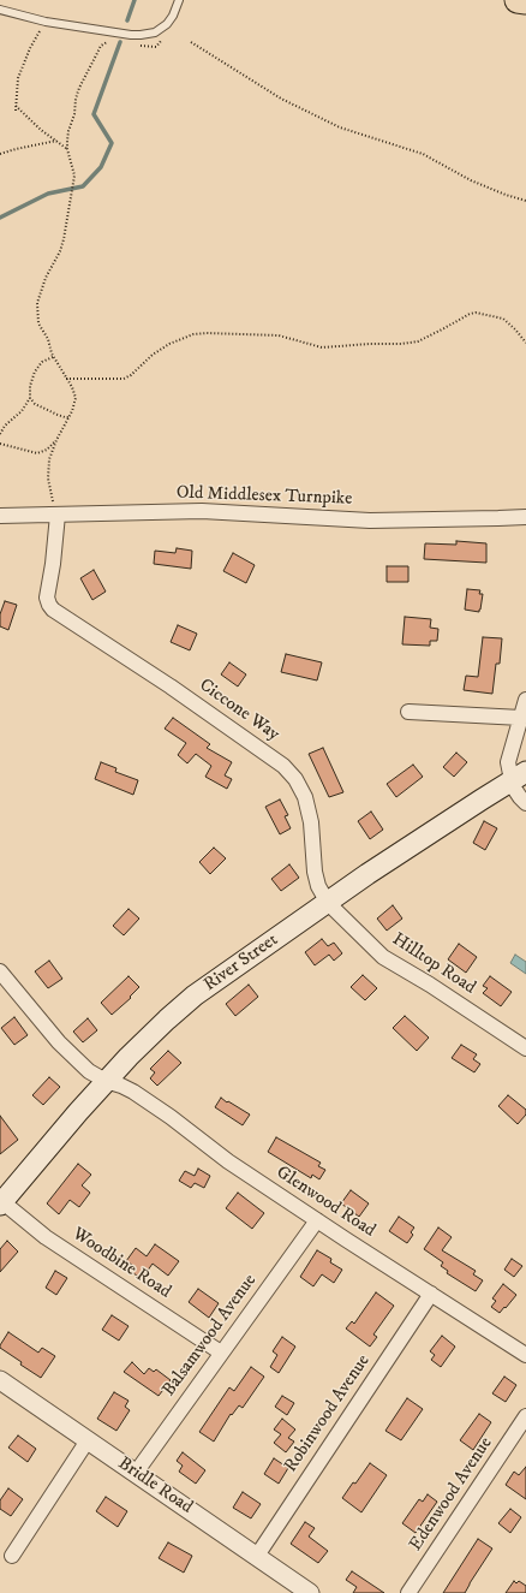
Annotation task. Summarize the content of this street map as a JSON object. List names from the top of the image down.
{
  "streets": {
    "main road": ["River Street"],
    "street": [
      "Old Middlesex Turnpike",
      "Ciccone Way",
      "Hilltop Road",
      "Glenwood Road",
      "Woodbine Road",
      "Balsamwood Avenue",
      "Robinwood Avenue",
      "Bridle Road",
      "Edenwood Avenue"
    ]
  },
  "crossings": [
    ["Old Middlesex Turnpike", "Ciccone Way"],
    ["Ciccone Way", "River Street"],
    ["Ciccone Way", "Hilltop Road"],
    ["River Street", "Hilltop Road"],
    ["River Street", "Glenwood Road"],
    ["River Street", "Woodbine Road"],
    ["Glenwood Road", "Balsamwood Avenue"],
    ["Glenwood Road", "Robinwood Avenue"],
    ["Woodbine Road", "Balsamwood Avenue"],
    ["Balsamwood Avenue", "Bridle Road"],
    ["Robinwood Avenue", "Bridle Road"]
  ]
}
